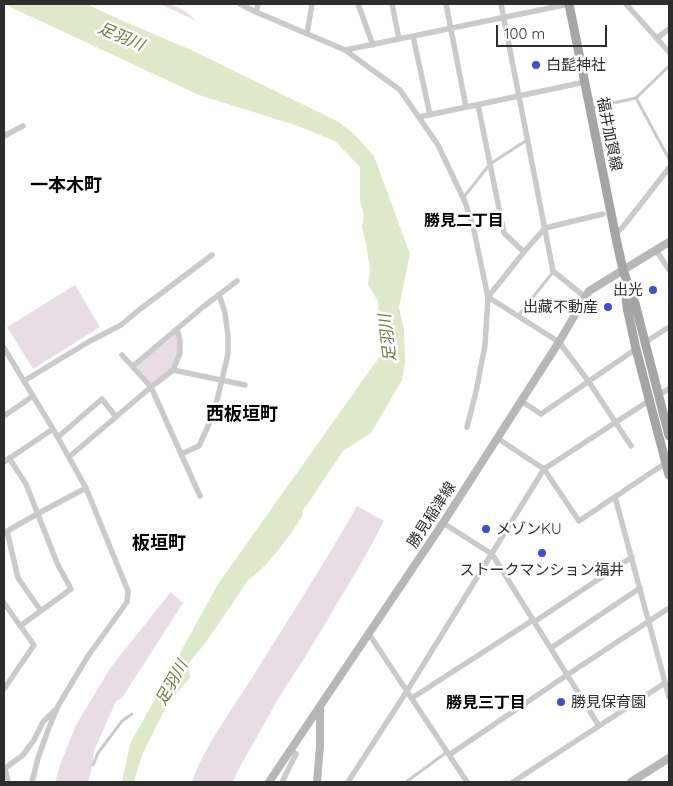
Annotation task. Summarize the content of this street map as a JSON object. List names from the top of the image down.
{
  "streets": {
    "main road": ["福井加賀線", "勝見稲津線"]
  },
  "crossings": [
    ["福井加賀線", "勝見稲津線"]
  ],
  "districts": [
    "一本木町",
    "勝見二丁目",
    "西板垣町",
    "板垣町",
    "勝見三丁目"
  ],
  "water": ["足羽川"],
  "places": [
    "白髭神社",
    "出光",
    "出藏不動産",
    "メゾンKU",
    "ストークマンション福井",
    "勝見保育園"
  ],
  "scale_bar": "100 m"
}
